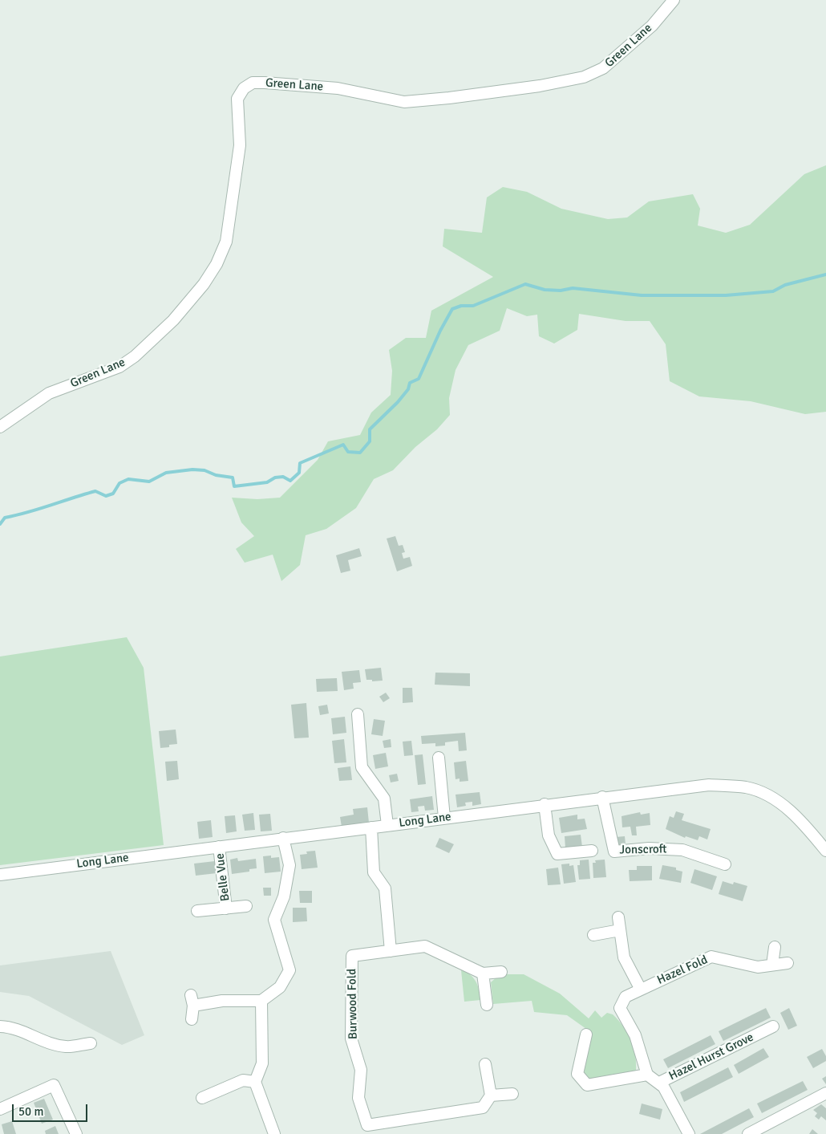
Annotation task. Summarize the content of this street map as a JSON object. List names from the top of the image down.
{
  "streets": {
    "street": [
      "Green Lane",
      "Long Lane",
      "Jonscroft",
      "Belle Vue",
      "Hazel Fold",
      "Burwood Fold",
      "Hazel Hurst Grove"
    ]
  },
  "crossings": [
    ["Long Lane", "Jonscroft"],
    ["Long Lane", "Belle Vue"]
  ],
  "scale_bar": "50 m"
}
